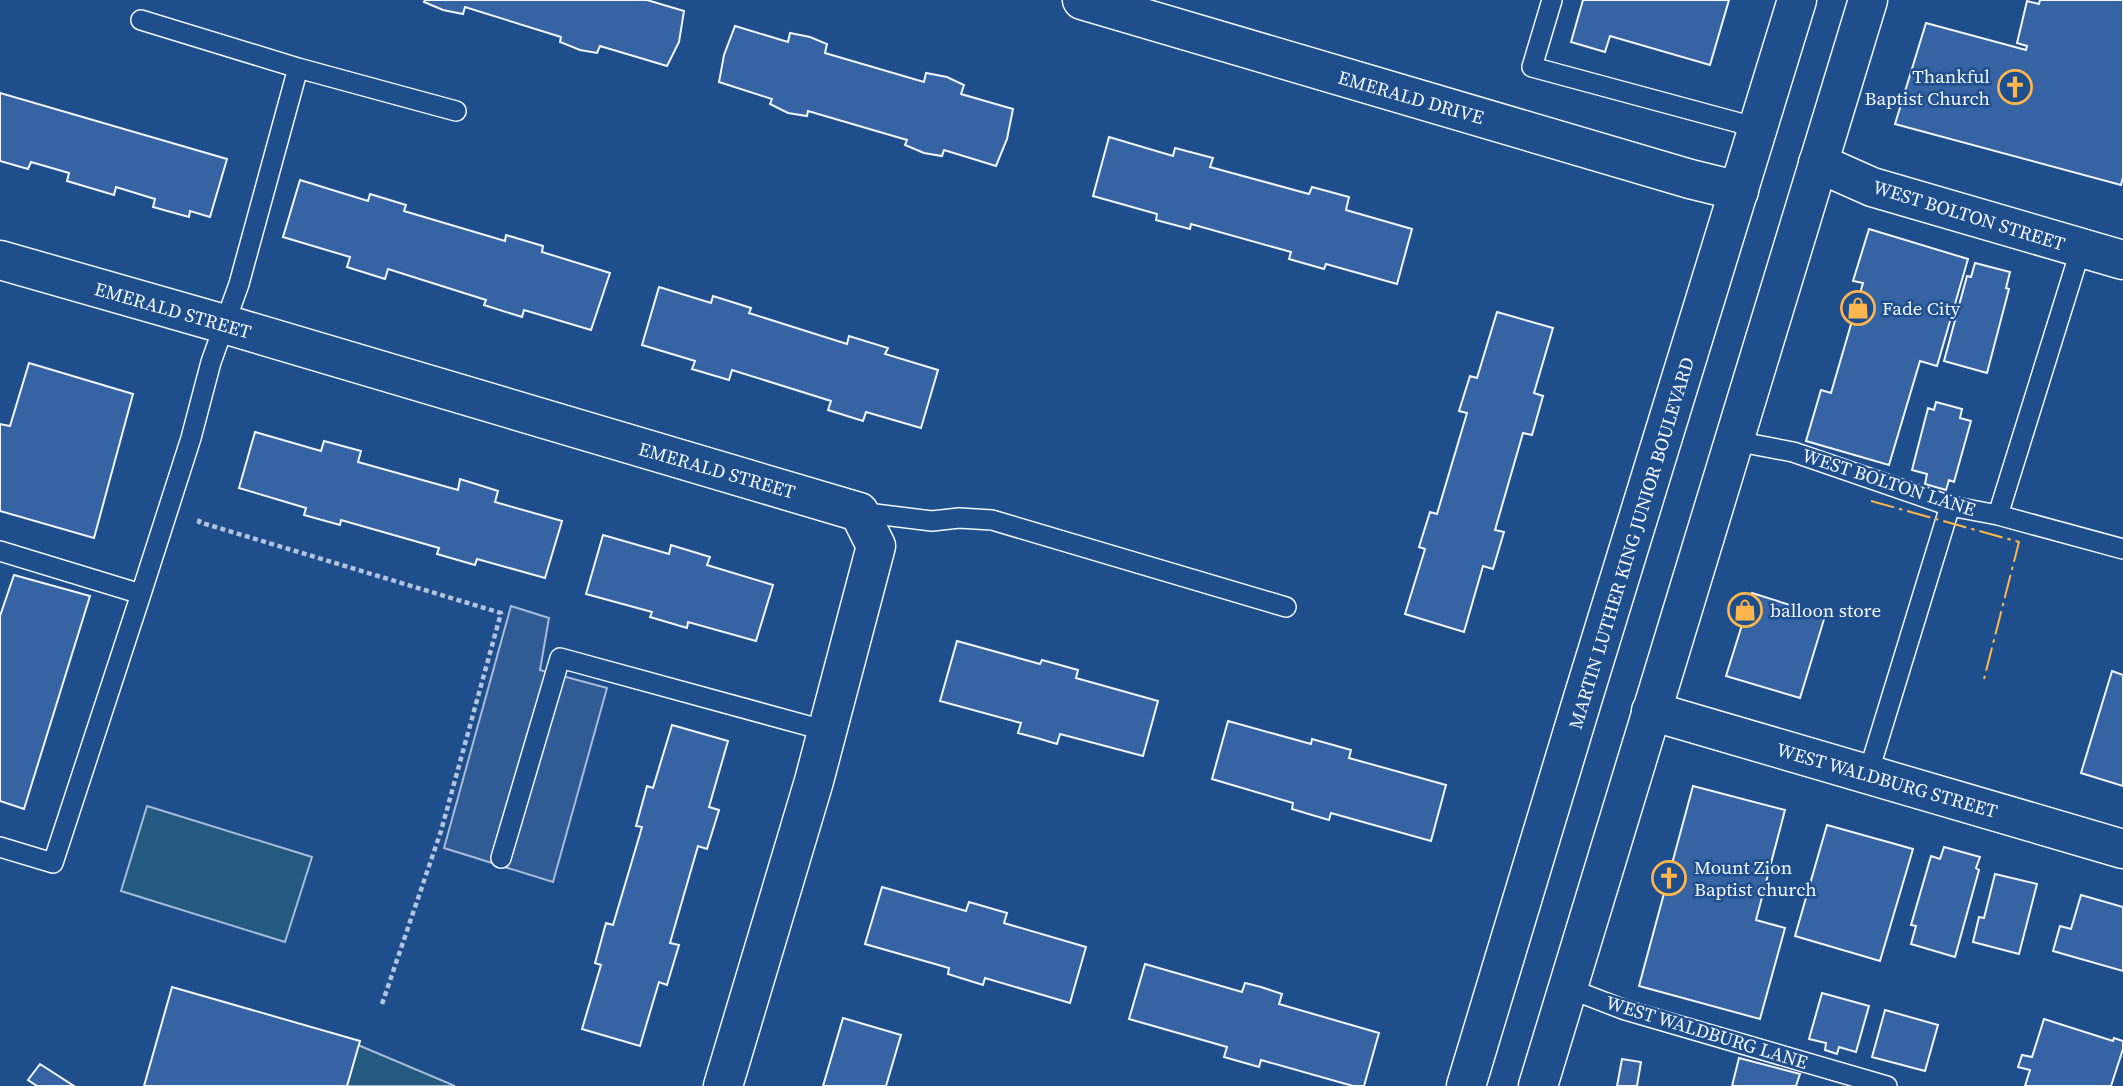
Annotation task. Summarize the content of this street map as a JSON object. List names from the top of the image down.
{
  "streets": {
    "street": [
      "EMERALD DRIVE",
      "WEST BOLTON STREET",
      "EMERALD STREET",
      "MARTIN LUTHER KING JUNIOR BOULEVARD",
      "WEST WALDBURG STREET"
    ],
    "lane": ["WEST BOLTON LANE", "WEST WALDBURG LANE"]
  },
  "crossings": [
    ["EMERALD DRIVE", "MARTIN LUTHER KING JUNIOR BOULEVARD"]
  ],
  "places": {
    "church": ["Thankful Baptist Church", "Mount Zion Baptist church"],
    "shop": ["Fade City", "balloon store"]
  }
}
